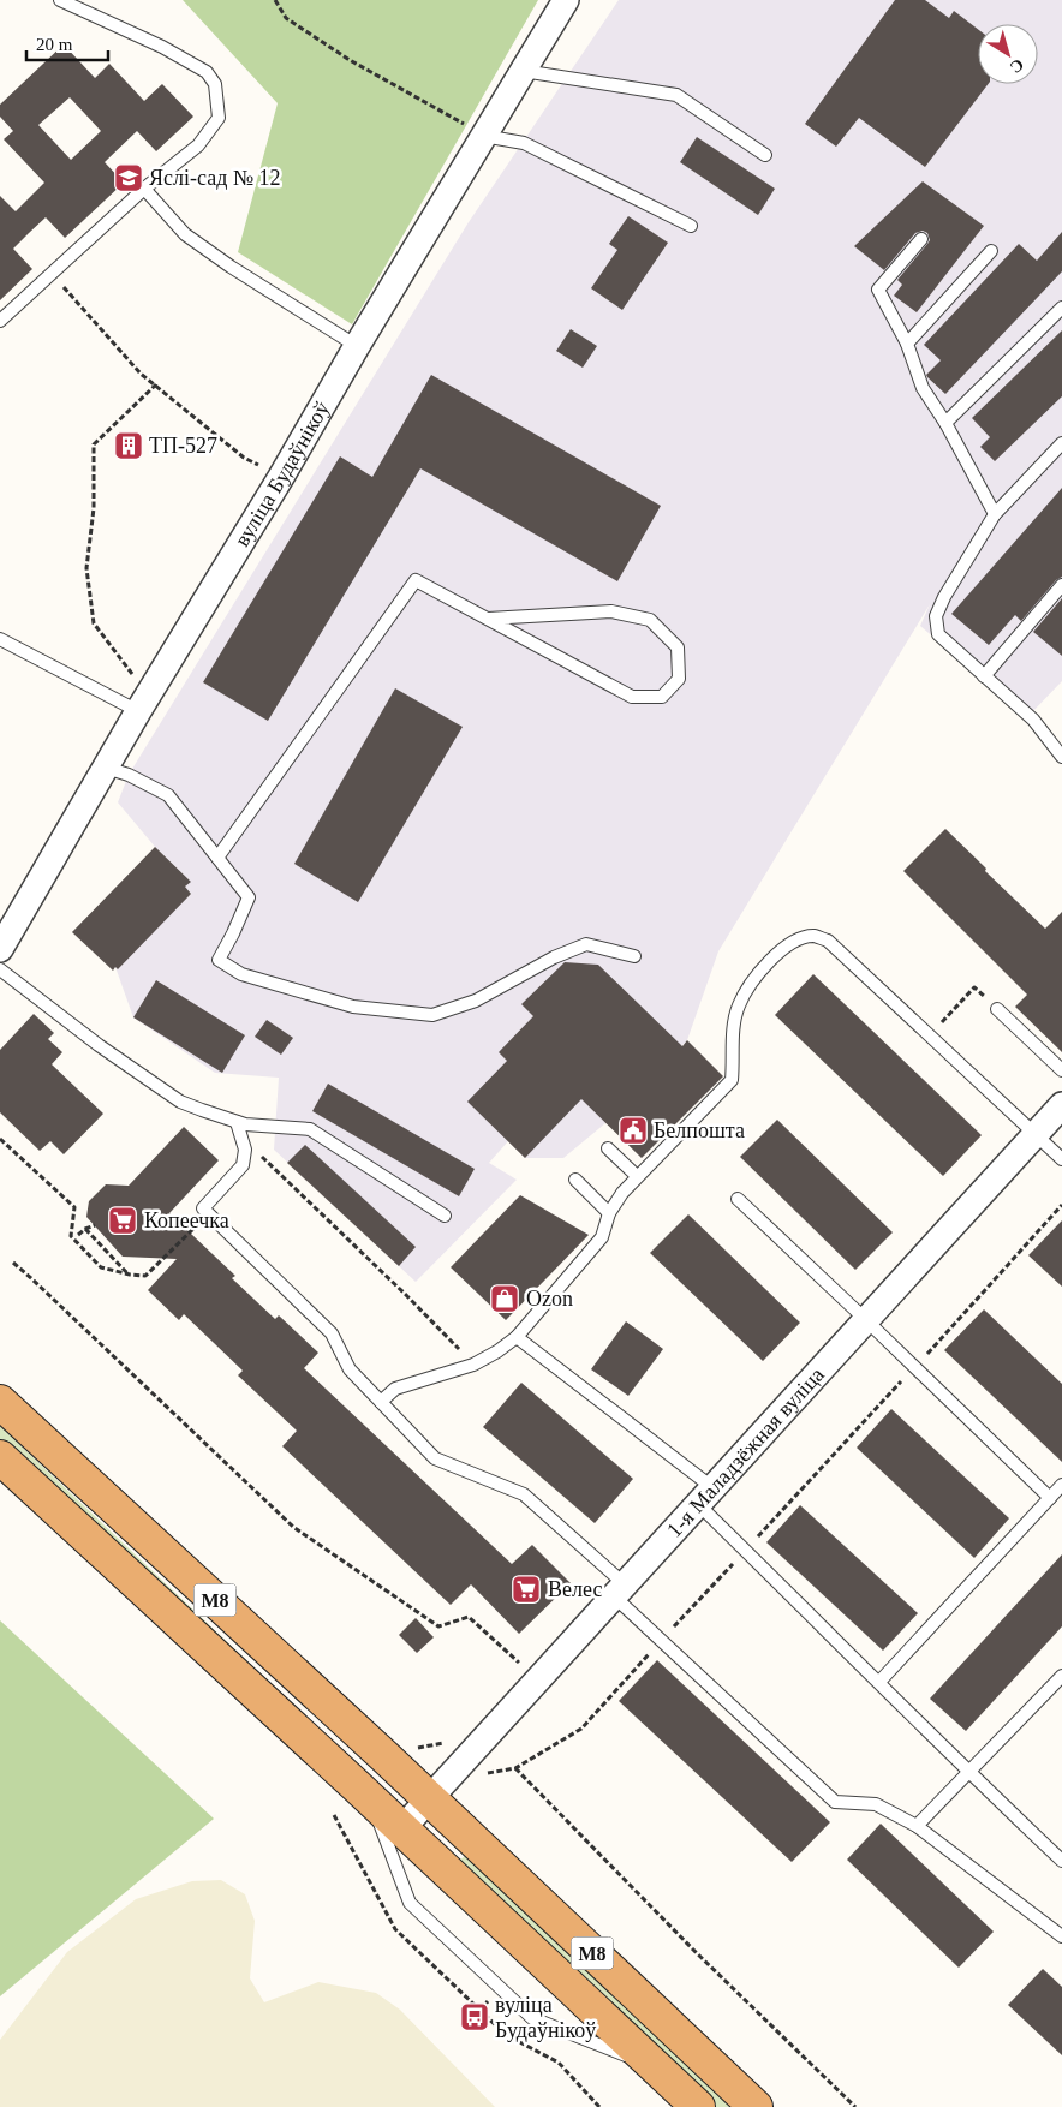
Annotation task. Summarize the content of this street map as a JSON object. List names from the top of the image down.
{
  "streets": {
    "highway": ["М8"],
    "street": ["вуліца Будаўнікоў", "1-я Маладзёжная вуліца"]
  },
  "crossings": [
    ["1-я Маладзёжная вуліца", "М8"]
  ],
  "places": {
    "school or university": ["Яслі-сад № 12"],
    "building": ["ТП-527"],
    "public building": ["Белпошта"],
    "supermarket": ["Копеечка", "Велес"],
    "shop": ["Ozon"],
    "bus stop": ["вуліца Будаўнікоў"]
  },
  "scale_bar": "20 m",
  "north": "bottom right"
}
